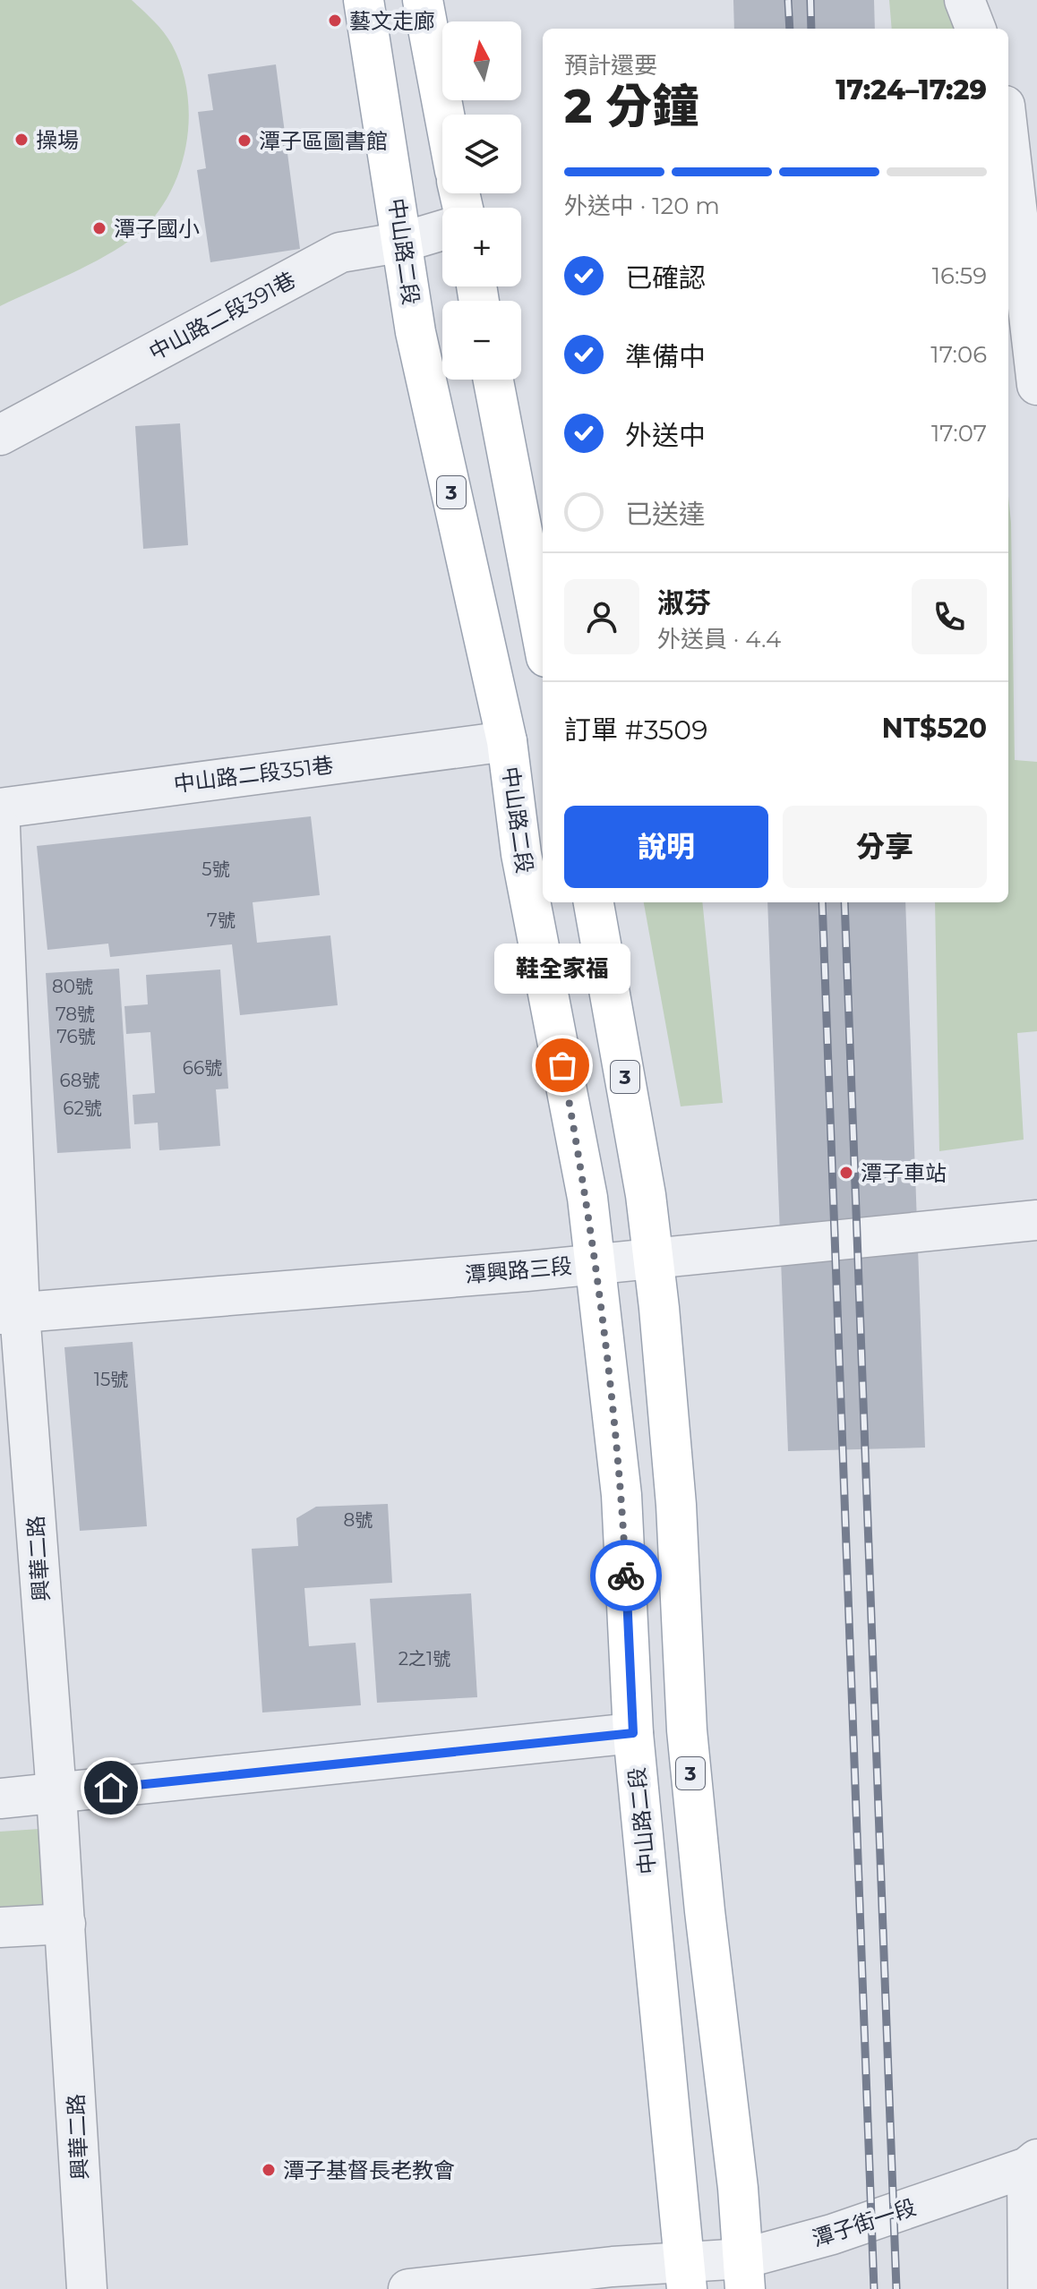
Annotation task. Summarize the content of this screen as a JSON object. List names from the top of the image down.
{
  "streets": {
    "main road": ["中山路二段", "3"],
    "street": [
      "中山路二段391巷",
      "中山路二段351巷",
      "潭興路三段",
      "興華二路",
      "潭子街一段"
    ]
  },
  "crossings": [
    ["中山路二段", "中山路二段391巷"],
    ["中山路二段", "中山路二段351巷"],
    ["中山路二段", "潭興路三段"],
    ["中山路二段", "潭子街一段"],
    ["3", "潭興路三段"],
    ["3", "潭子街一段"],
    ["潭興路三段", "興華二路"]
  ],
  "places": [
    "藝文走廊",
    "操場",
    "潭子區圖書館",
    "潭子國小",
    "鞋全家福",
    "潭子車站",
    "潭子基督長老教會"
  ],
  "house_numbers": [
    "5號",
    "7號",
    "80號",
    "78號",
    "76號",
    "66號",
    "68號",
    "62號",
    "15號",
    "8號",
    "2之1號"
  ],
  "north": "top",
  "page": {
    "map_buttons": ["+", "−"],
    "heading": ["2 分鐘", "預計還要", "17:24–17:29"],
    "panel": [
      "淑芬",
      "外送員 · 4.4",
      "訂單 #3509",
      "NT$520"
    ],
    "bar": "外送中 · 120 m",
    "list": [
      ["已確認", "16:59"],
      ["準備中", "17:06"],
      ["外送中", "17:07"],
      "已送達"
    ],
    "buttons": ["說明", "分享"],
    "bubble": "鞋全家福"
  }
}
